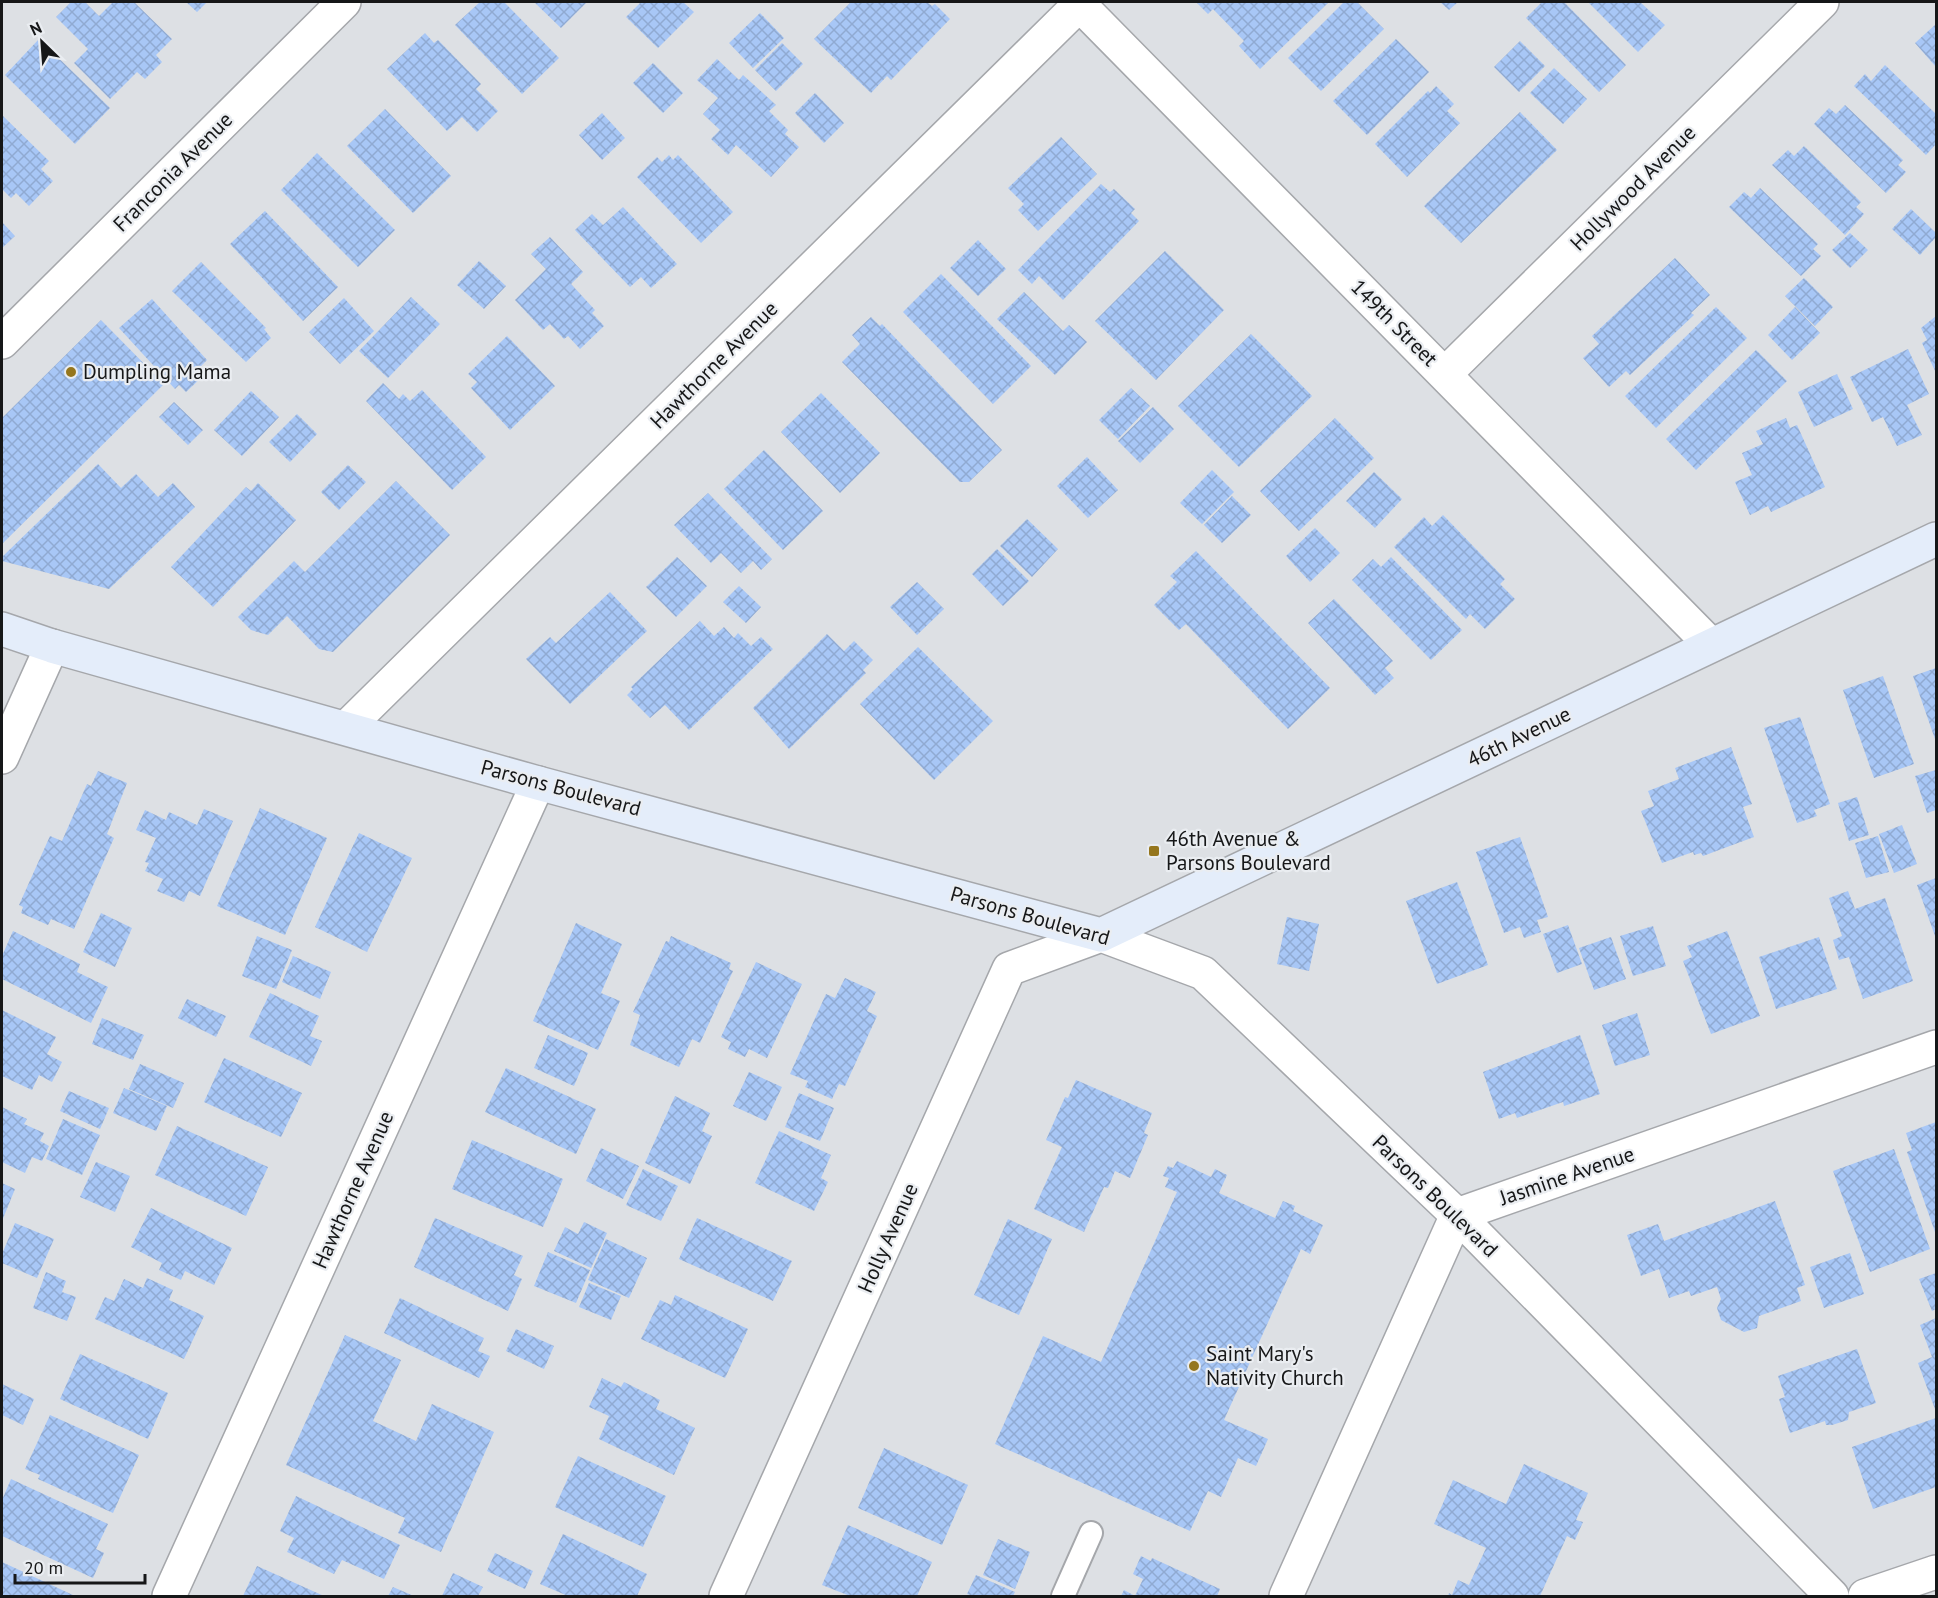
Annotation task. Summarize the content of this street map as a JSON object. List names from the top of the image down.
{
  "streets": {
    "street": [
      "Franconia Avenue",
      "Hollywood Avenue",
      "149th Street",
      "Hawthorne Avenue",
      "46th Avenue",
      "Parsons Boulevard",
      "Jasmine Avenue",
      "Holly Avenue"
    ]
  },
  "crossings": [
    ["Hollywood Avenue", "149th Street"],
    ["149th Street", "Hawthorne Avenue"],
    ["149th Street", "46th Avenue"],
    ["Hawthorne Avenue", "Parsons Boulevard"],
    ["46th Avenue", "Parsons Boulevard"],
    ["46th Avenue", "Holly Avenue"],
    ["Parsons Boulevard", "Jasmine Avenue"],
    ["Parsons Boulevard", "Holly Avenue"]
  ],
  "places": {
    "other": ["Dumpling Mama", "Saint Mary's Nativity Church"],
    "transit": ["46th Avenue & Parsons Boulevard"]
  },
  "scale_bar": "20 m",
  "north": "top left"
}
